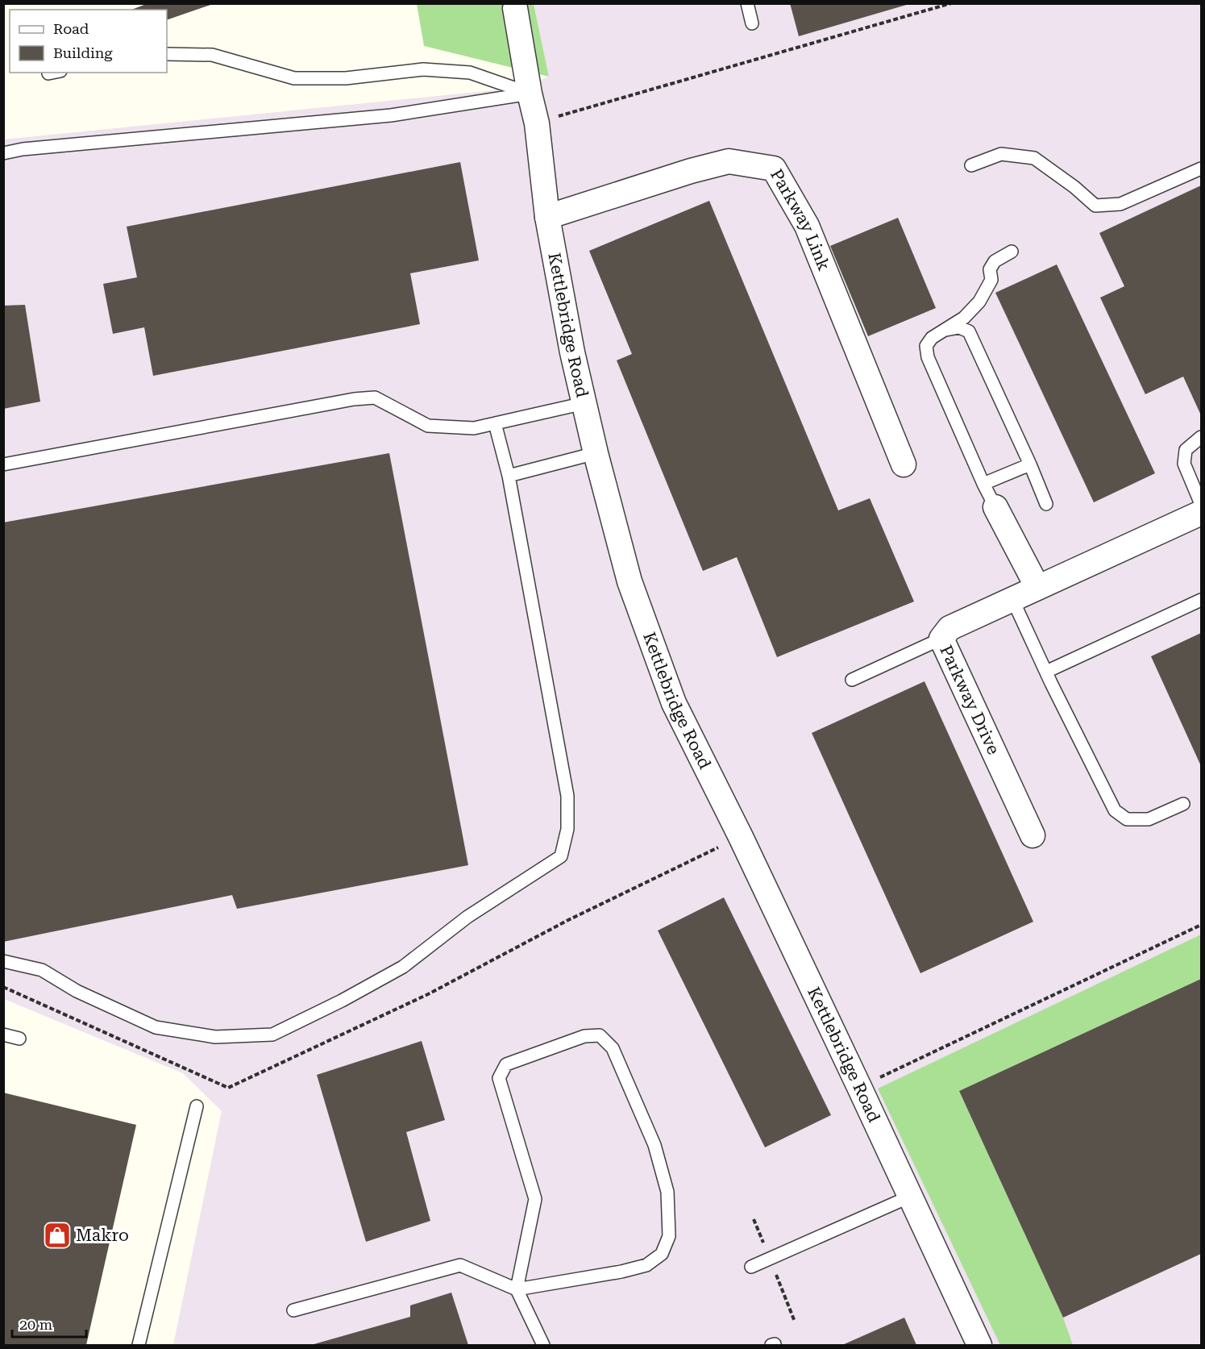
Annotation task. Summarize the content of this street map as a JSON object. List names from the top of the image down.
{
  "streets": {
    "street": ["Parkway Link", "Kettlebridge Road", "Parkway Drive"]
  },
  "crossings": [
    ["Parkway Link", "Kettlebridge Road"]
  ],
  "places": {
    "shop": ["Makro"]
  },
  "legend": ["Road", "Building"],
  "scale_bar": "20 m"
}
